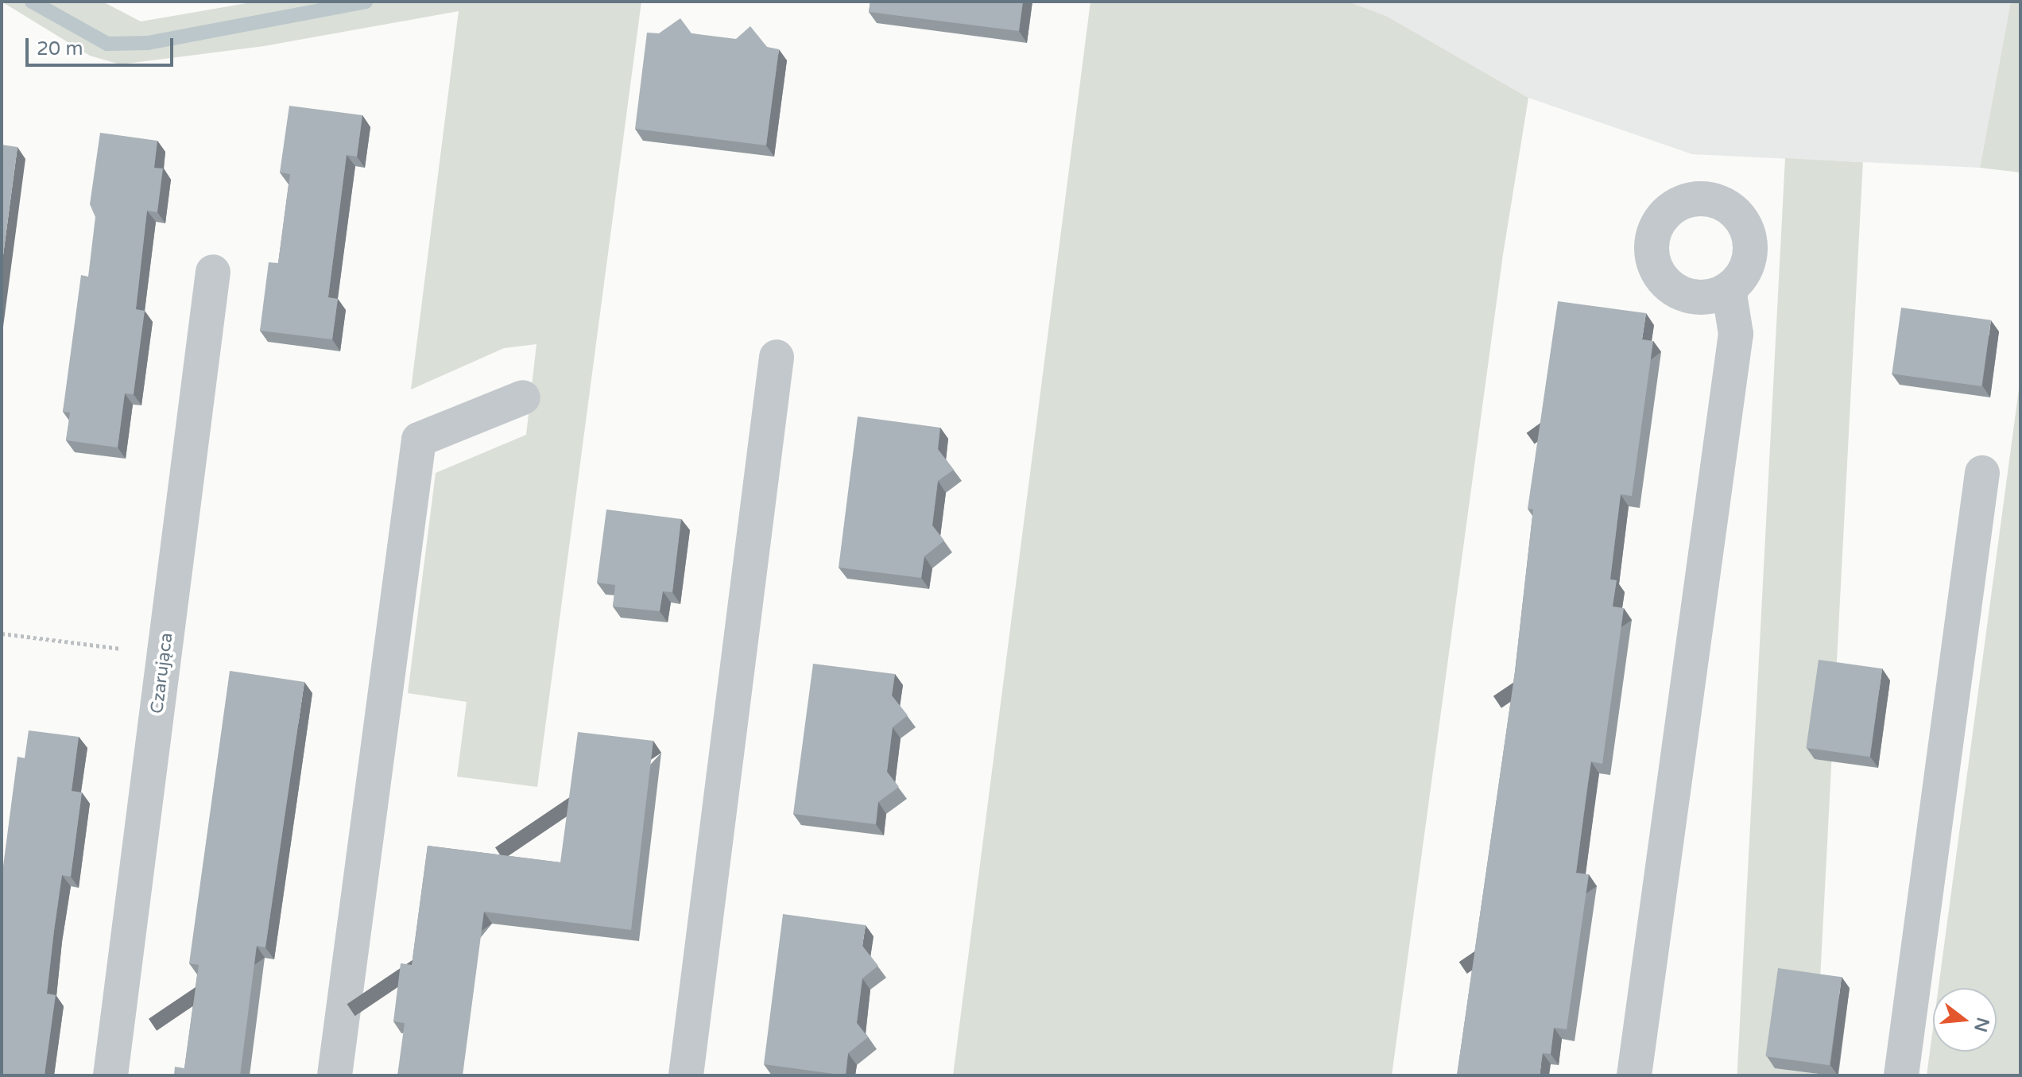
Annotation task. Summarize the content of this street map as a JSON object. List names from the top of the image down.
{
  "streets": {
    "lane": ["Czarująca"]
  },
  "scale_bar": "20 m",
  "north": "right"
}
